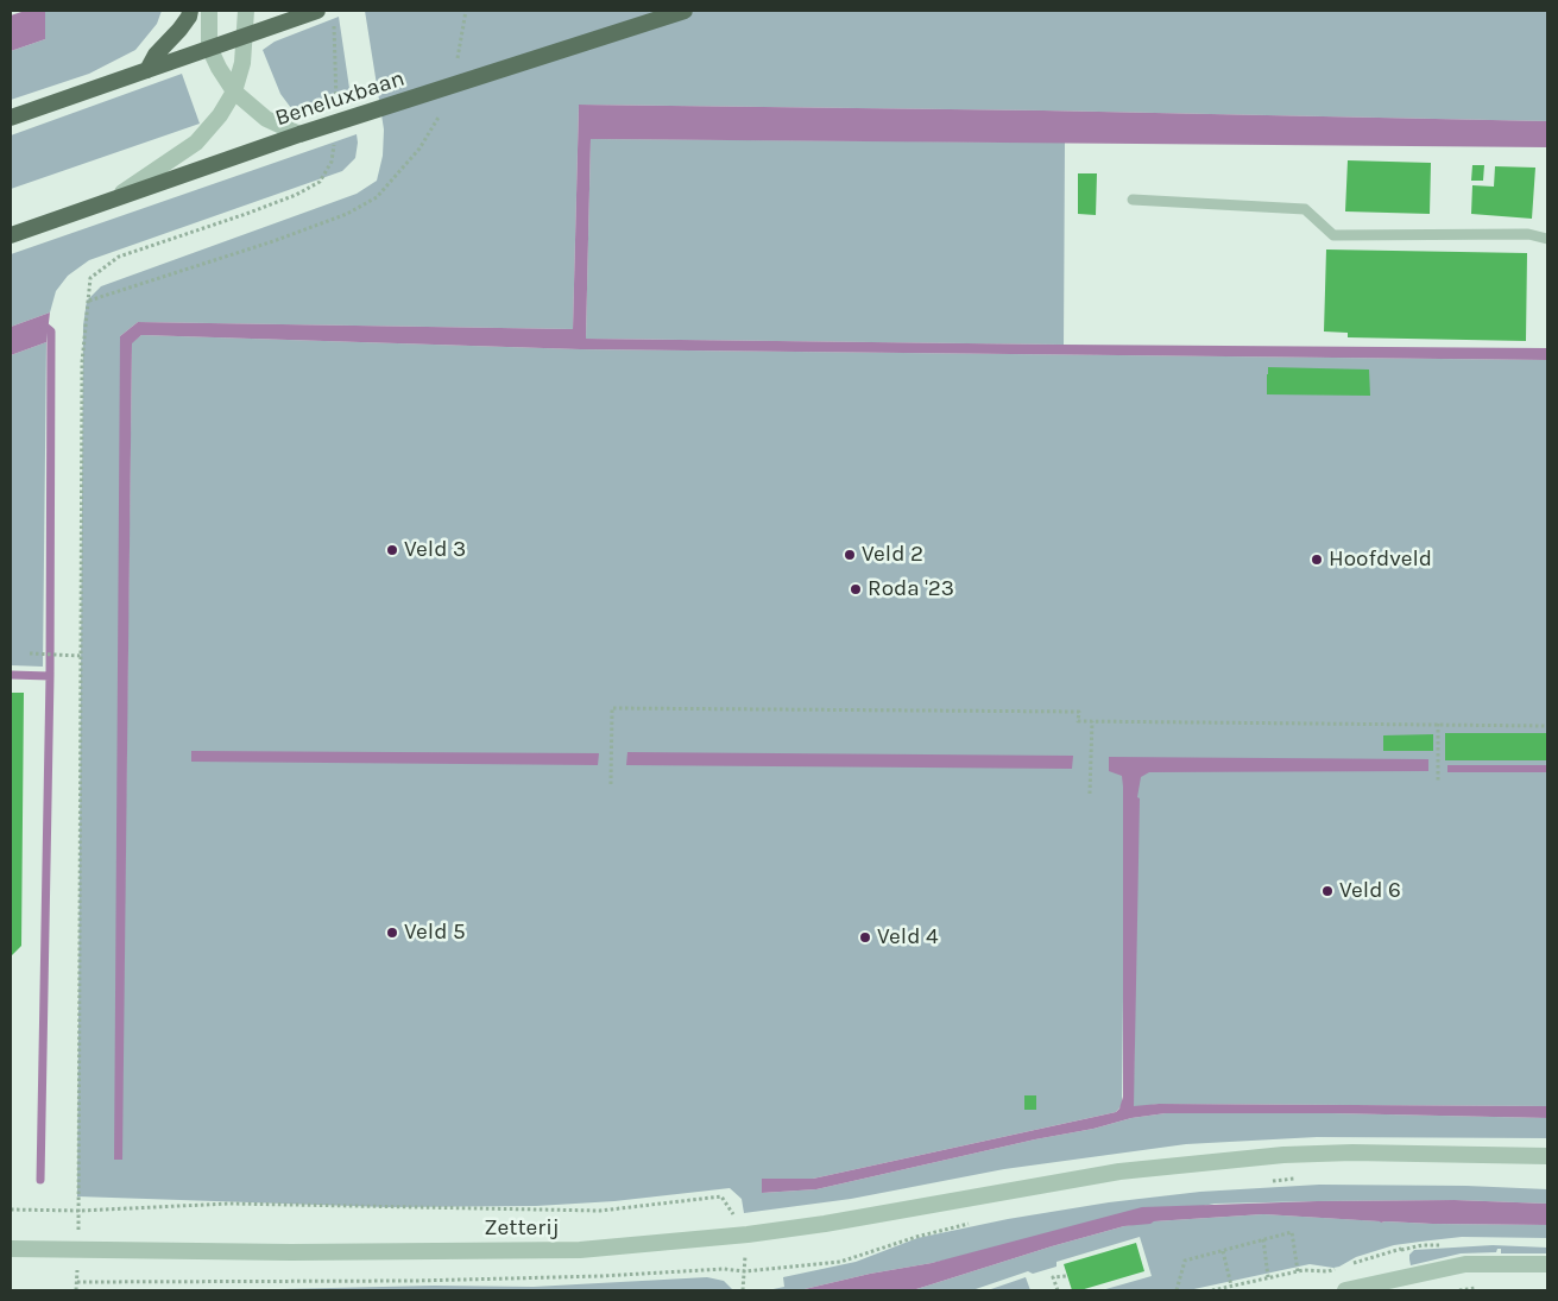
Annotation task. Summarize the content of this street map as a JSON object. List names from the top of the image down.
{
  "streets": {
    "main road": ["Beneluxbaan"],
    "street": ["Zetterij"]
  },
  "places": [
    "Veld 3",
    "Veld 2",
    "Hoofdveld",
    "Roda '23",
    "Veld 6",
    "Veld 5",
    "Veld 4"
  ]
}
